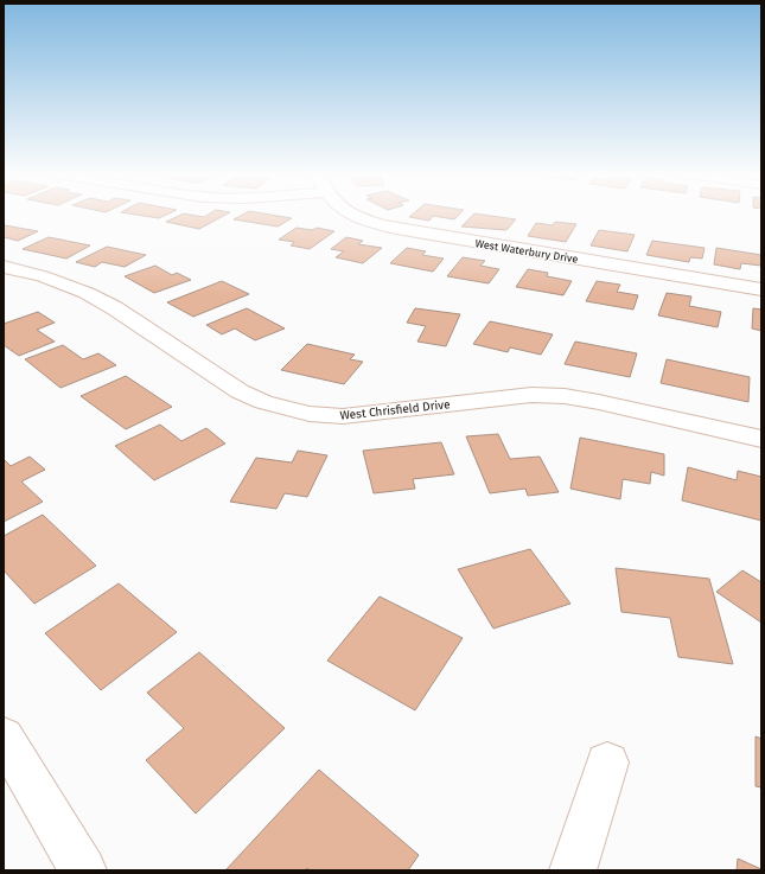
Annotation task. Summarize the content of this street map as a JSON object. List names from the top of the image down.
{
  "streets": {
    "street": ["West Waterbury Drive", "West Chrisfield Drive"]
  }
}
